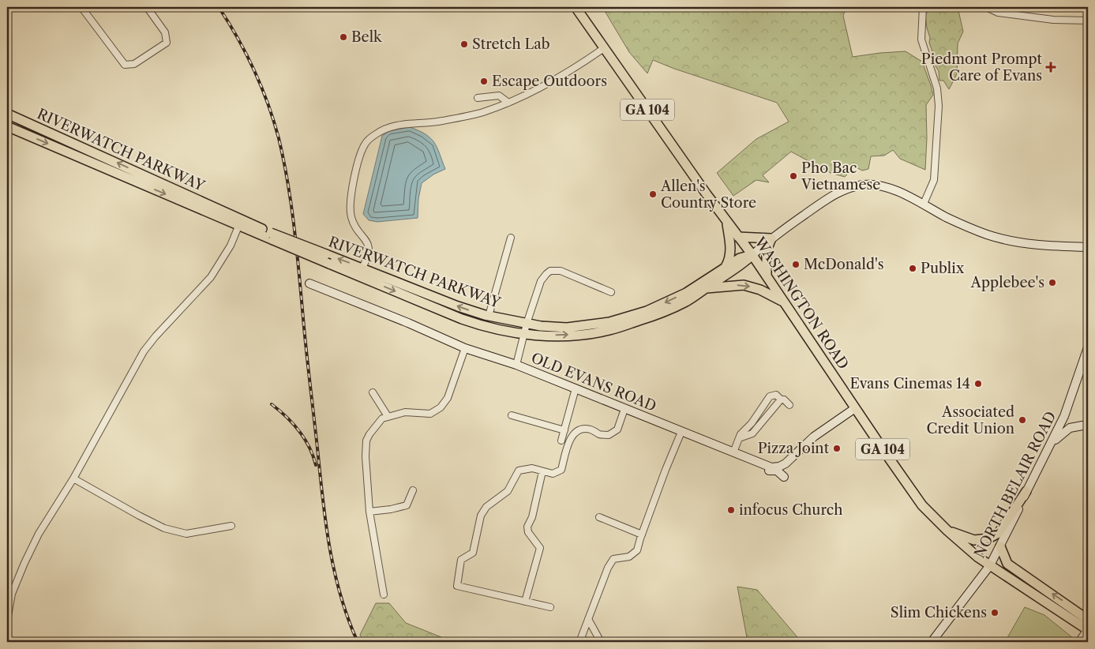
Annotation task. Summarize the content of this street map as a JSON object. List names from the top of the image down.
{
  "streets": {
    "main road": ["GA 104", "RIVERWATCH PARKWAY", "WASHINGTON ROAD"],
    "street": ["OLD EVANS ROAD", "NORTH BELAIR ROAD"]
  },
  "crossings": [
    ["RIVERWATCH PARKWAY", "WASHINGTON ROAD"],
    ["WASHINGTON ROAD", "OLD EVANS ROAD"],
    ["WASHINGTON ROAD", "NORTH BELAIR ROAD"]
  ],
  "places": {
    "other": [
      "Belk",
      "Stretch Lab",
      "Escape Outdoors",
      "Pho Bac Vietnamese",
      "Allen's Country Store",
      "McDonald's",
      "Publix",
      "Applebee's",
      "Evans Cinemas 14",
      "Associated Credit Union",
      "Pizza Joint",
      "infocus Church",
      "Slim Chickens"
    ],
    "health": ["Piedmont Prompt Care of Evans"]
  }
}
